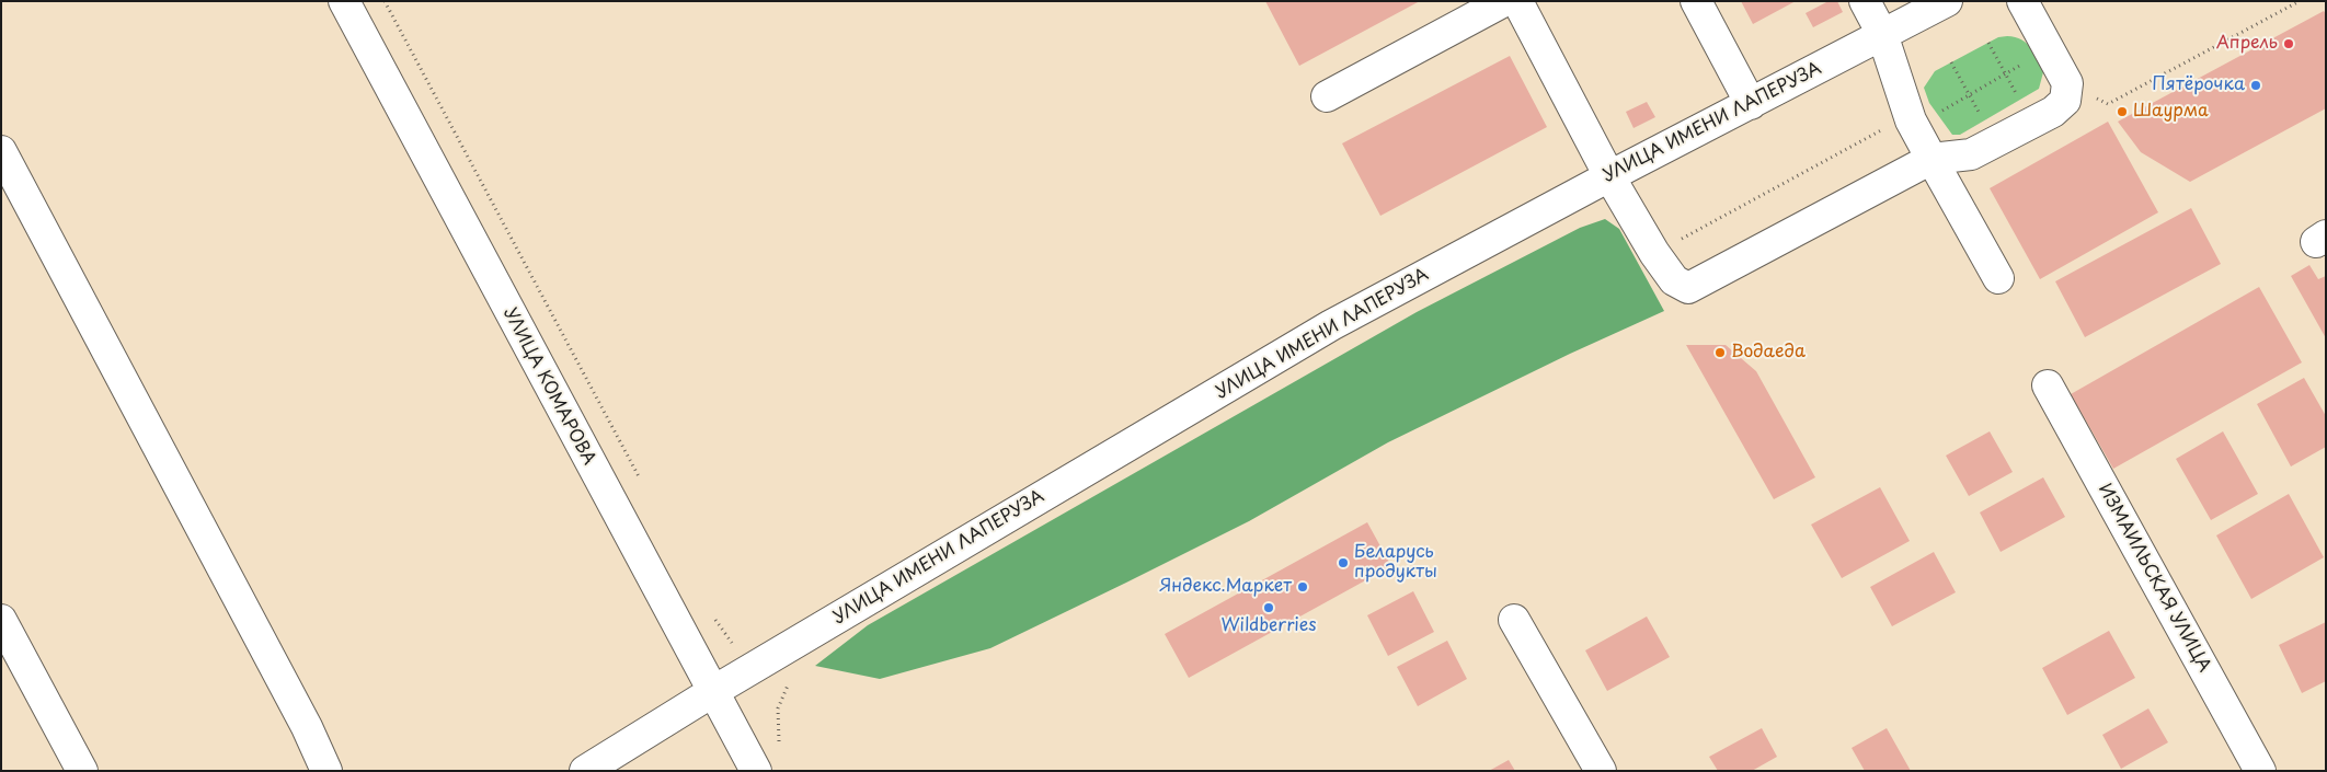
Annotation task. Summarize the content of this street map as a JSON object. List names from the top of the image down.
{
  "streets": {
    "street": ["УЛИЦА ИМЕНИ ЛАПЕРУЗА", "УЛИЦА КОМАРОВА", "ИЗМАИЛЬСКАЯ УЛИЦА"]
  },
  "crossings": [
    ["УЛИЦА ИМЕНИ ЛАПЕРУЗА", "УЛИЦА КОМАРОВА"]
  ],
  "places": [
    "Апрель",
    "Пятёрочка",
    "Шаурма",
    "Водаеда",
    "Беларусь продукты",
    "Яндекс.Маркет",
    "Wildberries"
  ]
}
